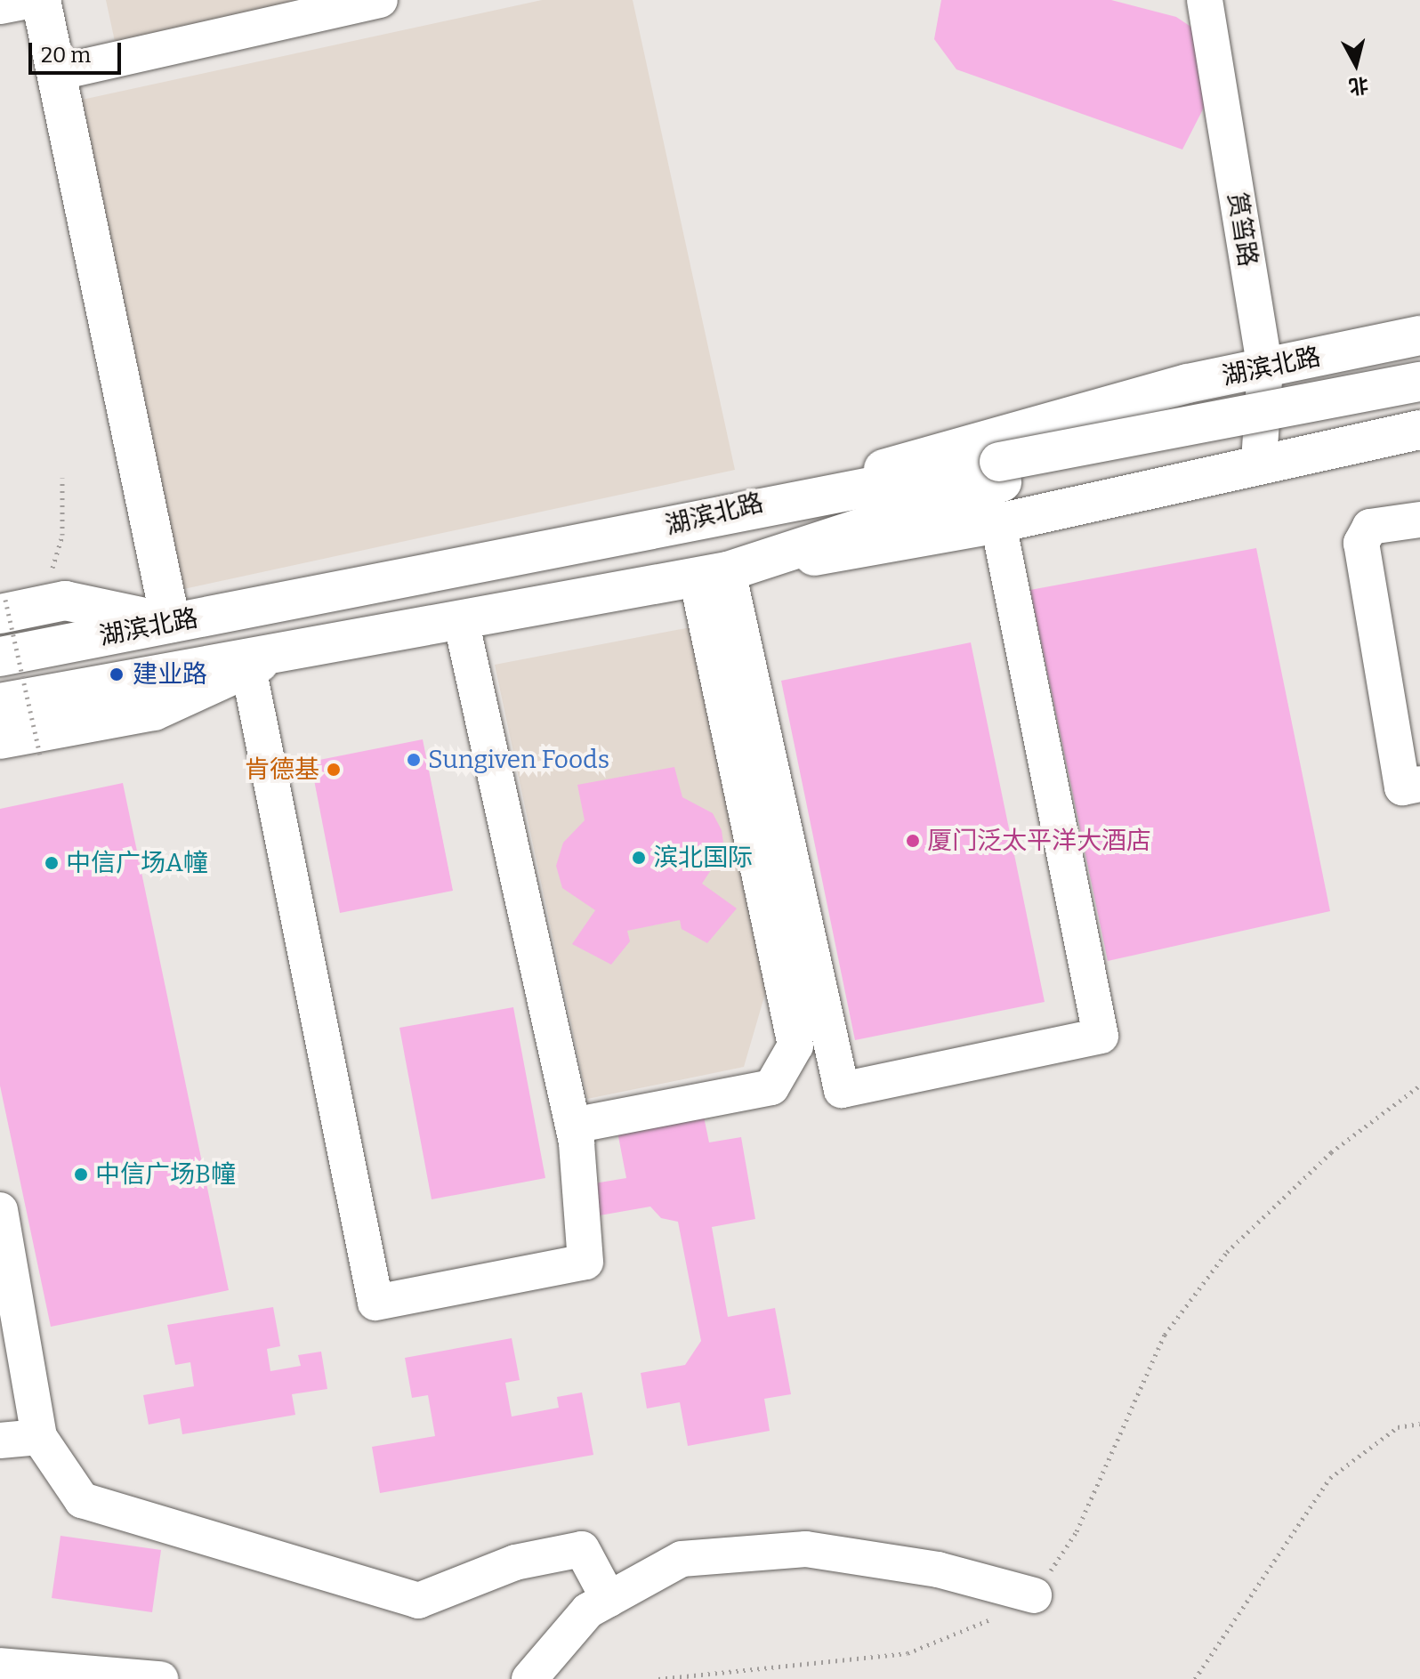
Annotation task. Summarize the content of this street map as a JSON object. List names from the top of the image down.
{
  "streets": {
    "main road": ["湖滨北路"],
    "street": ["筼筜路"]
  },
  "crossings": [
    ["筼筜路", "湖滨北路"]
  ],
  "places": [
    "建业路",
    "Sungiven Foods",
    "肯德基",
    "厦门泛太平洋大酒店",
    "滨北国际",
    "中信广场A幢",
    "中信广场B幢"
  ],
  "scale_bar": "20 m",
  "north": "bottom"
}
